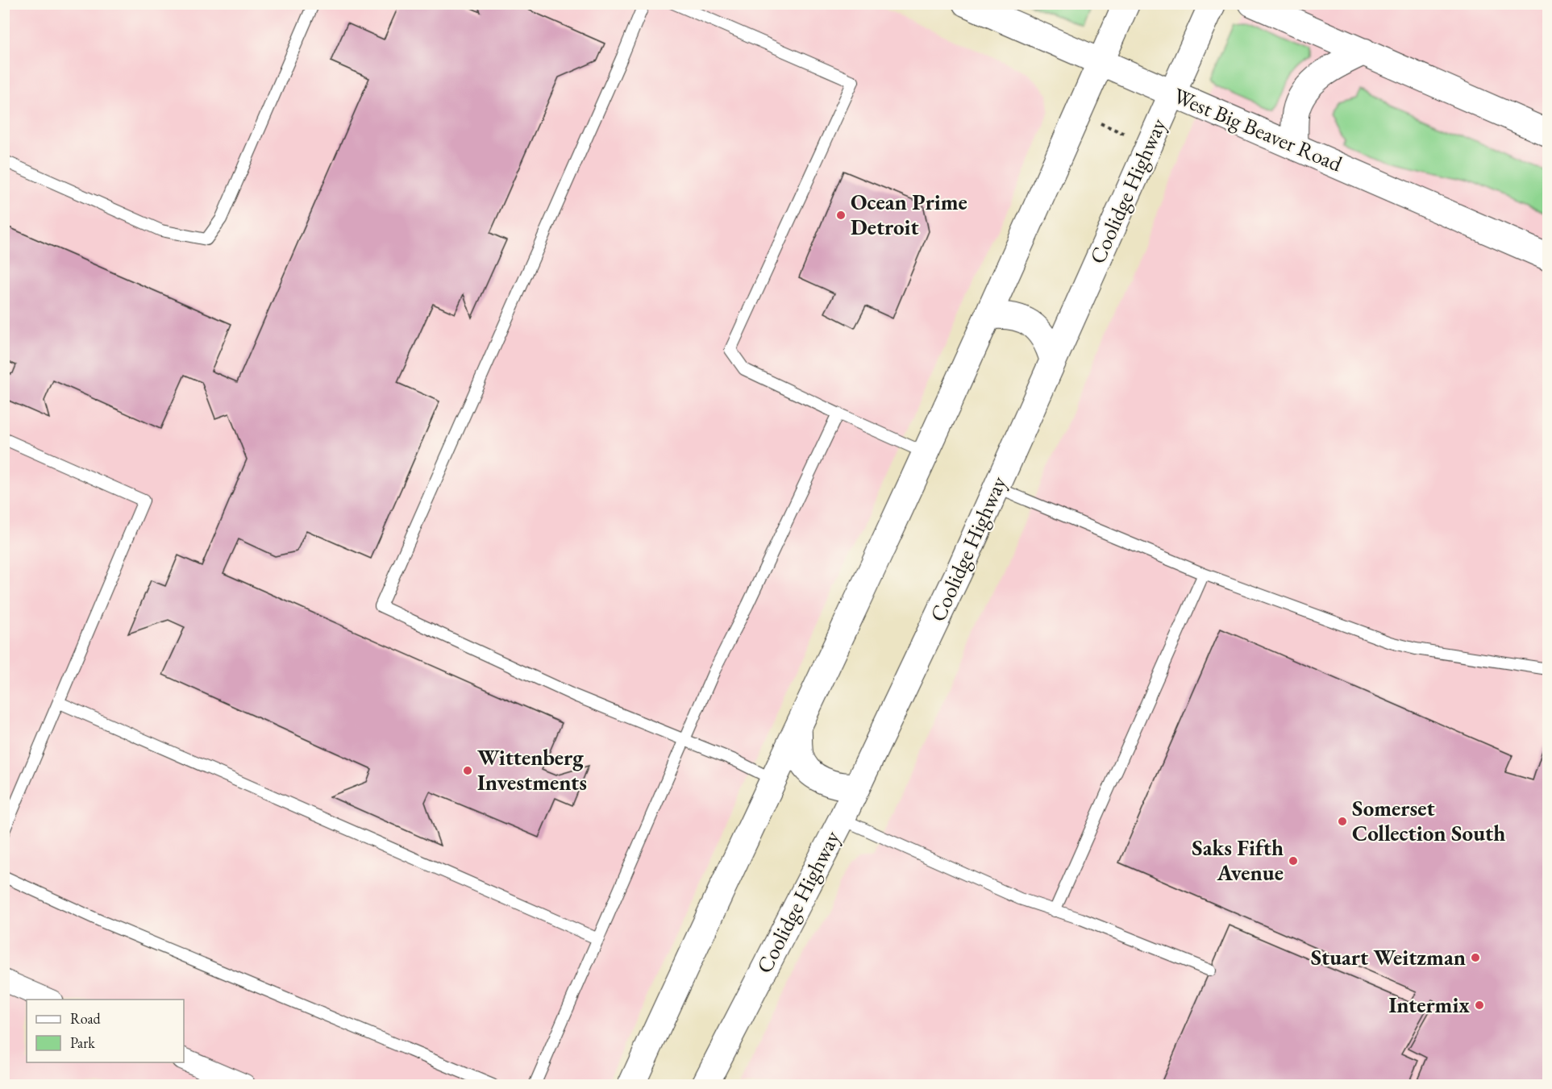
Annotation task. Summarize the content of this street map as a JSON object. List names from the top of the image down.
{
  "streets": {
    "main road": ["West Big Beaver Road", "Coolidge Highway"]
  },
  "crossings": [
    ["West Big Beaver Road", "Coolidge Highway"]
  ],
  "places": [
    "Ocean Prime Detroit",
    "Wittenberg Investments",
    "Somerset Collection South",
    "Saks Fifth Avenue",
    "Stuart Weitzman",
    "Intermix"
  ],
  "legend": ["Road", "Park"]
}
